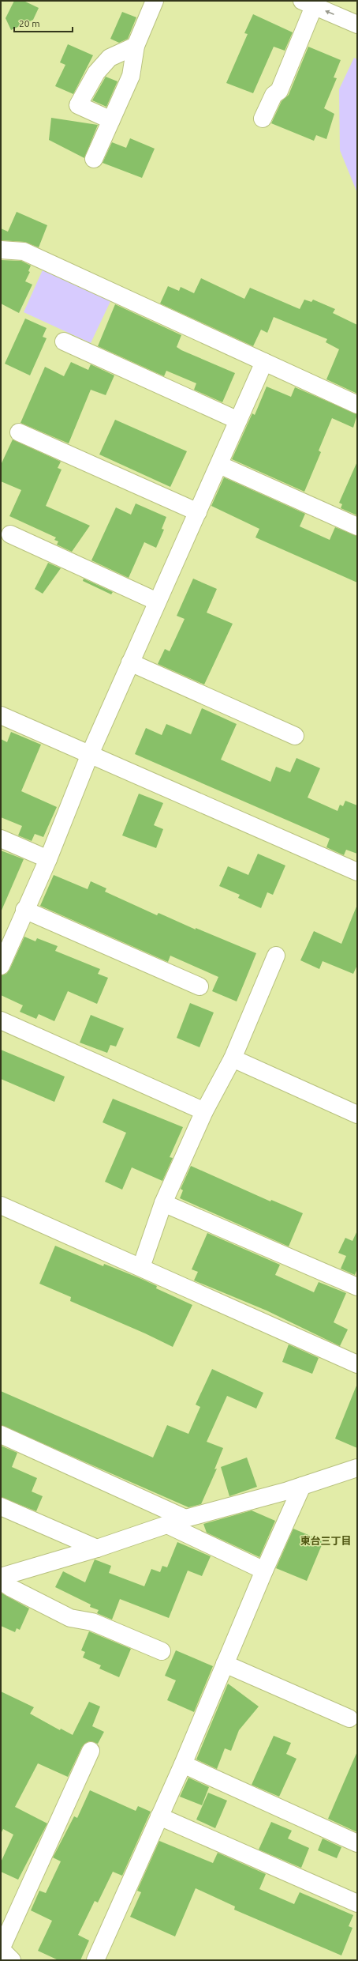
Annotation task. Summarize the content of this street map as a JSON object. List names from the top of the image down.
{
  "districts": ["東台三丁目"],
  "scale_bar": "20 m"
}
